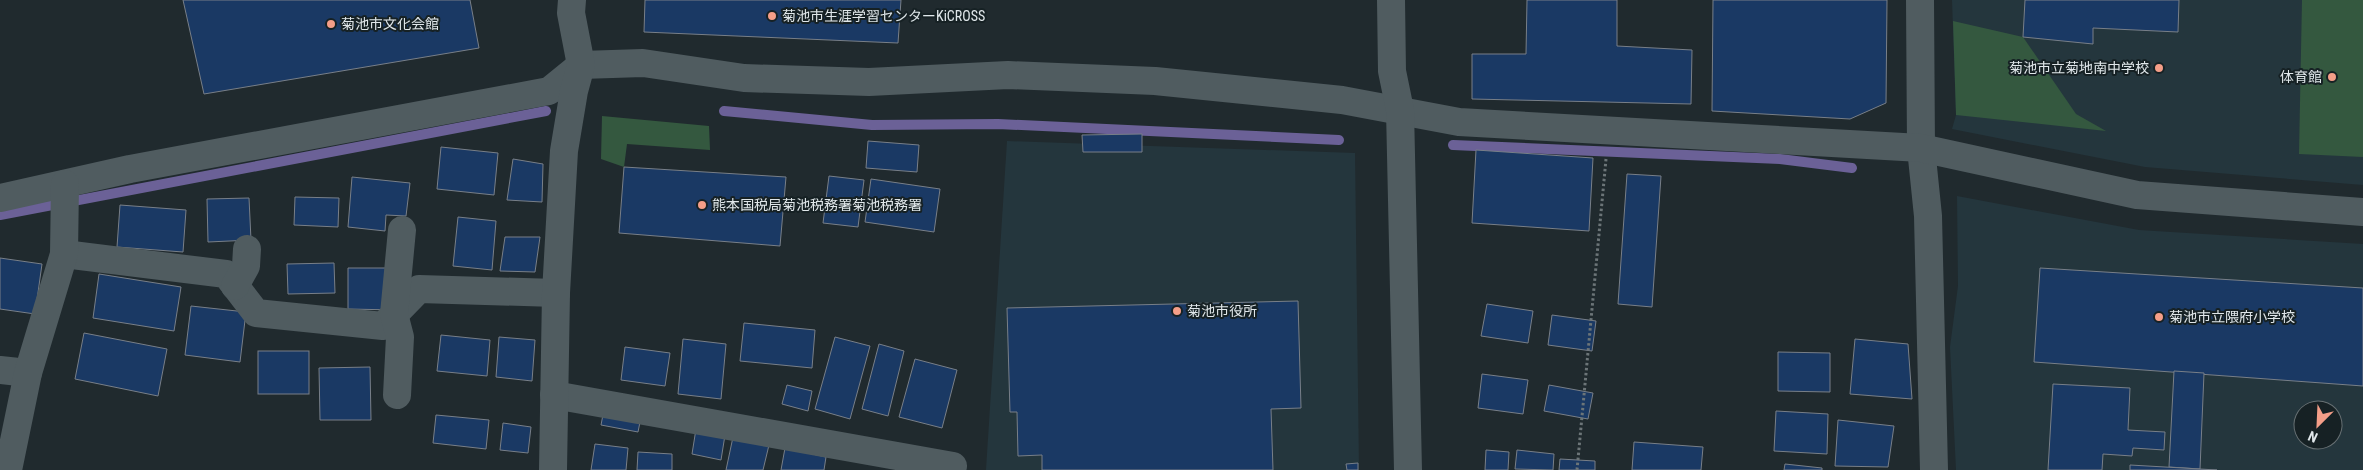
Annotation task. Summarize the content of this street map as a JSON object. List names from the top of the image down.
{
  "places": [
    "菊池市生涯学習センターKiCROSS",
    "菊池市文化会館",
    "菊池市立菊地南中学校",
    "体育館",
    "熊本国税局菊池税務署菊池税務署",
    "菊池市役所",
    "菊池市立隈府小学校"
  ],
  "north": "bottom left"
}
